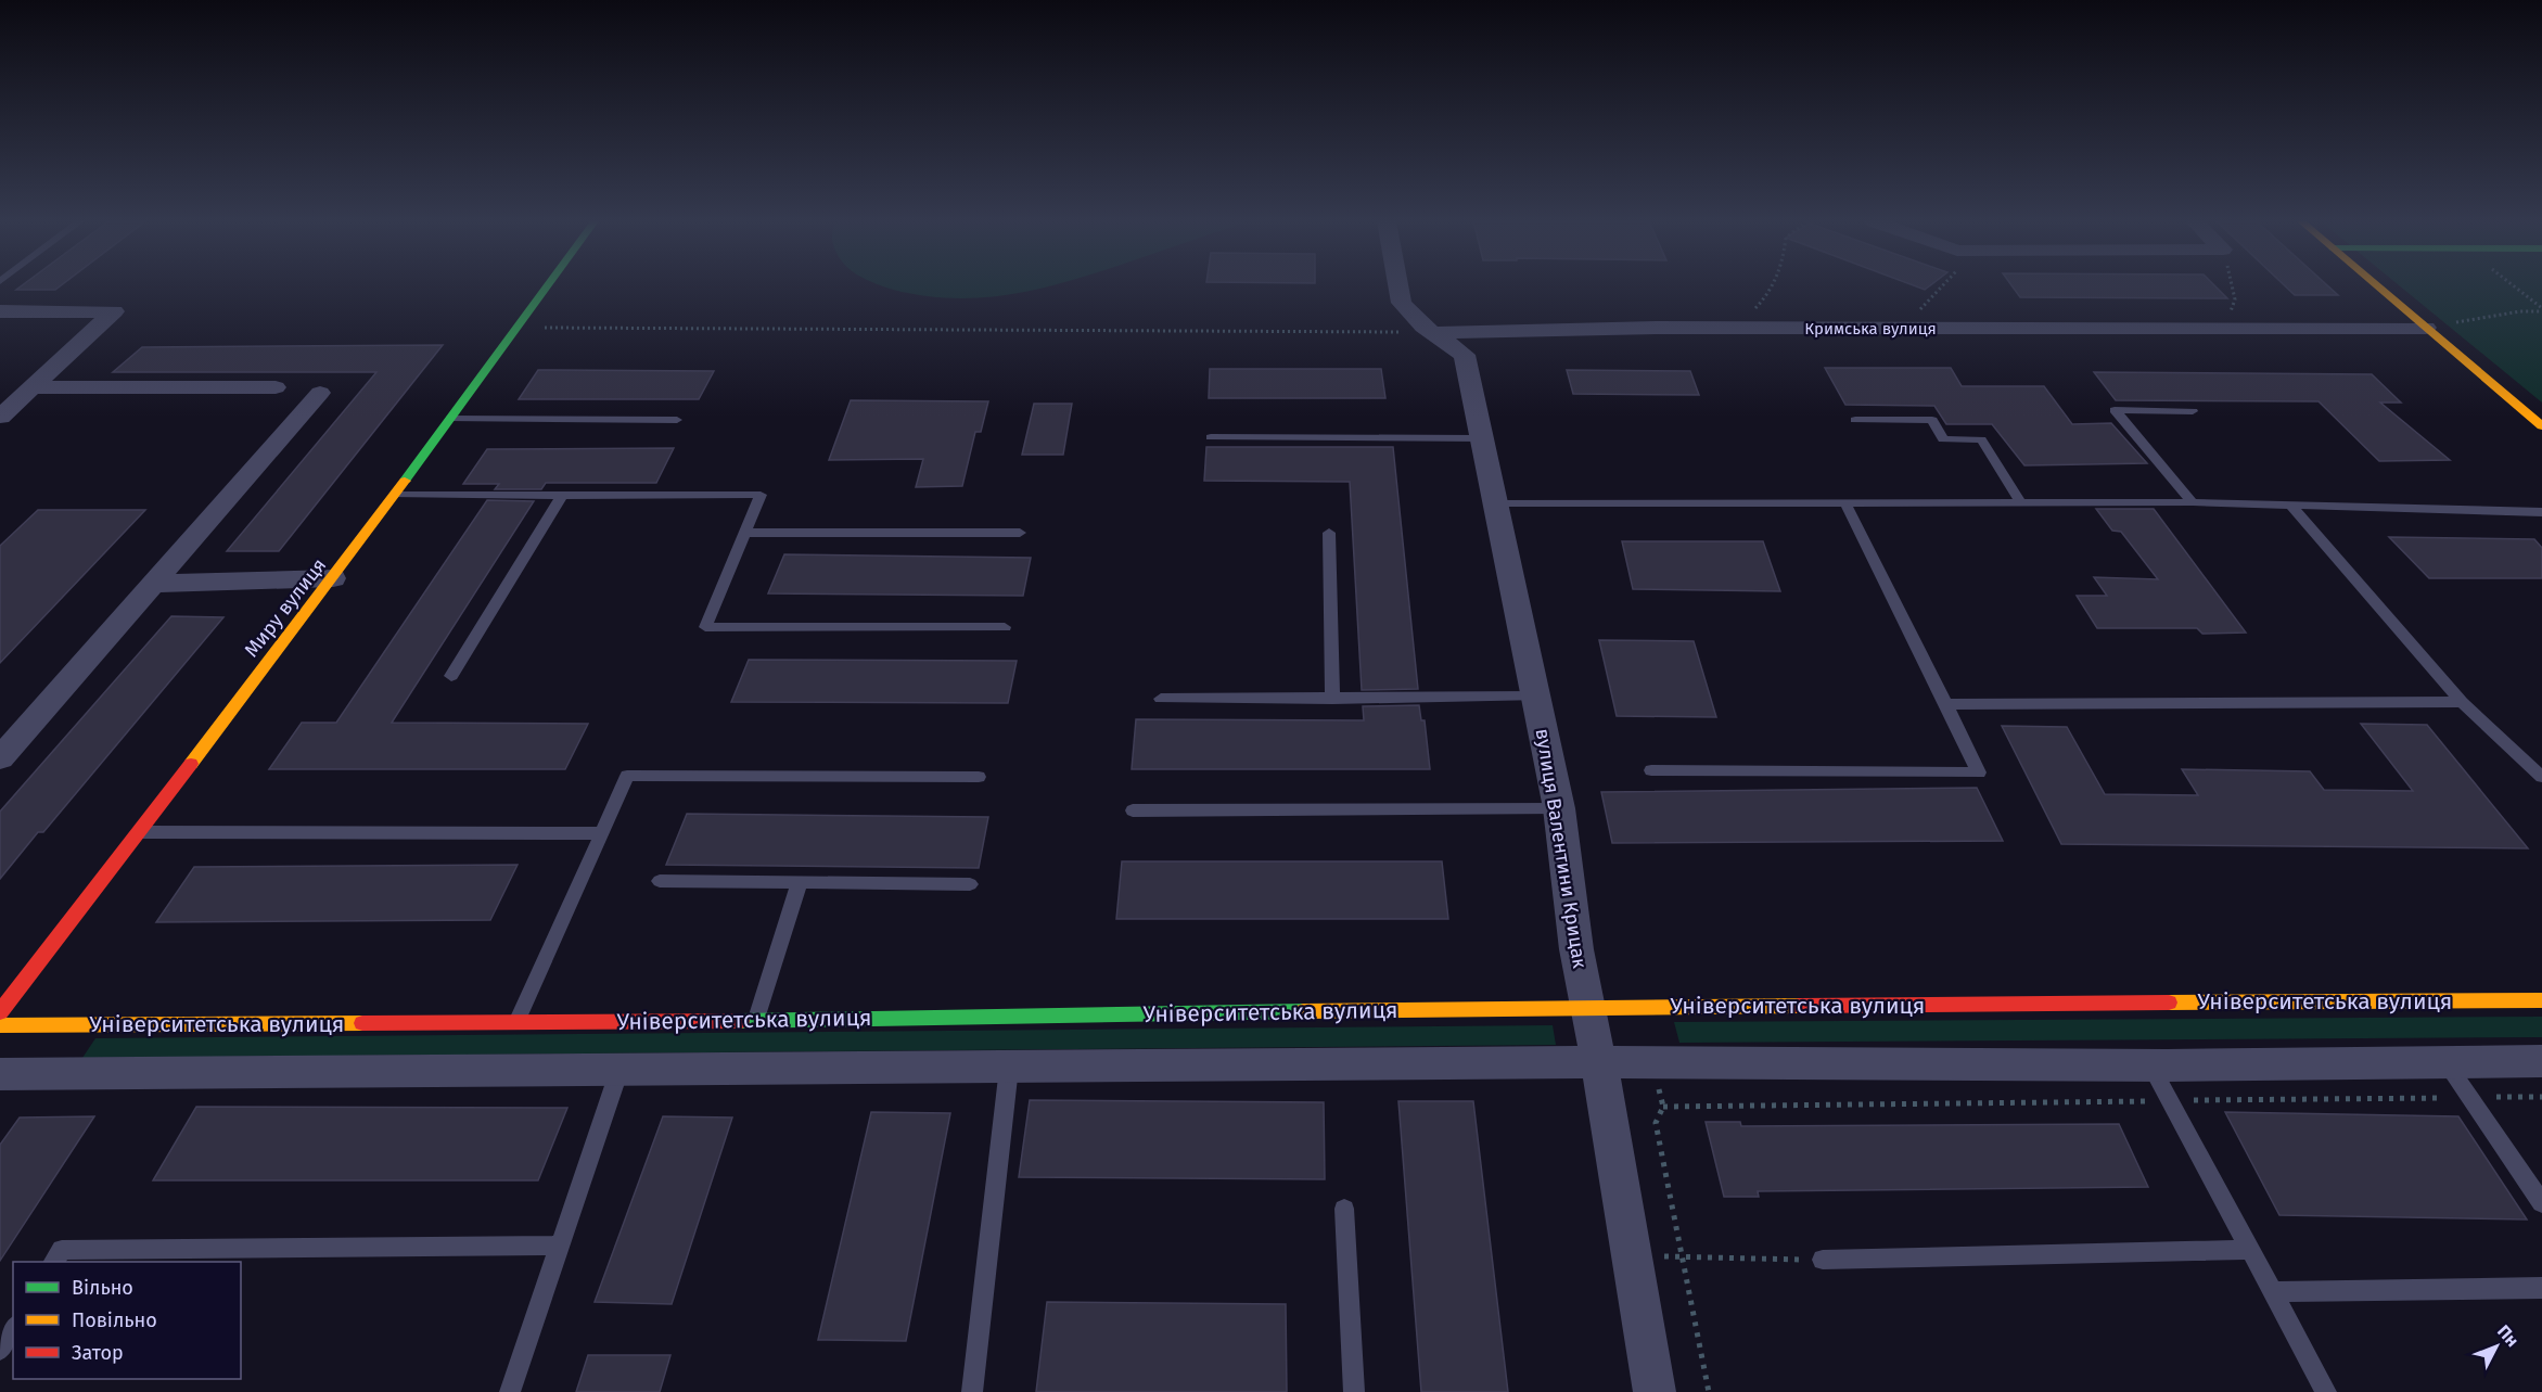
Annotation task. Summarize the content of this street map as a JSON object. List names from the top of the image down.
{
  "streets": {
    "street": [
      "Кримська вулиця",
      "Миру вулиця",
      "вулиця Валентини Крицак",
      "Університетська вулиця"
    ]
  },
  "crossings": [
    ["Кримська вулиця", "вулиця Валентини Крицак"],
    ["вулиця Валентини Крицак", "Університетська вулиця"]
  ],
  "legend": ["Вільно", "Повільно", "Затор"],
  "north": "top right"
}
